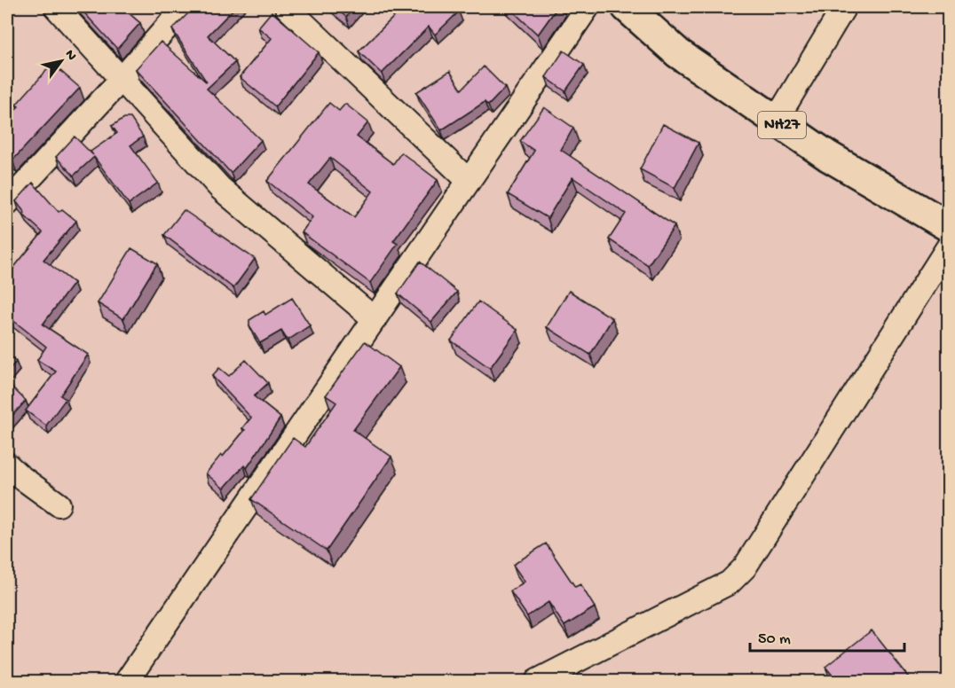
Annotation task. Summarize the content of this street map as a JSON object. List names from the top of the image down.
{
  "streets": {
    "highway": ["NH27"]
  },
  "scale_bar": "50 m",
  "north": "top right"
}
